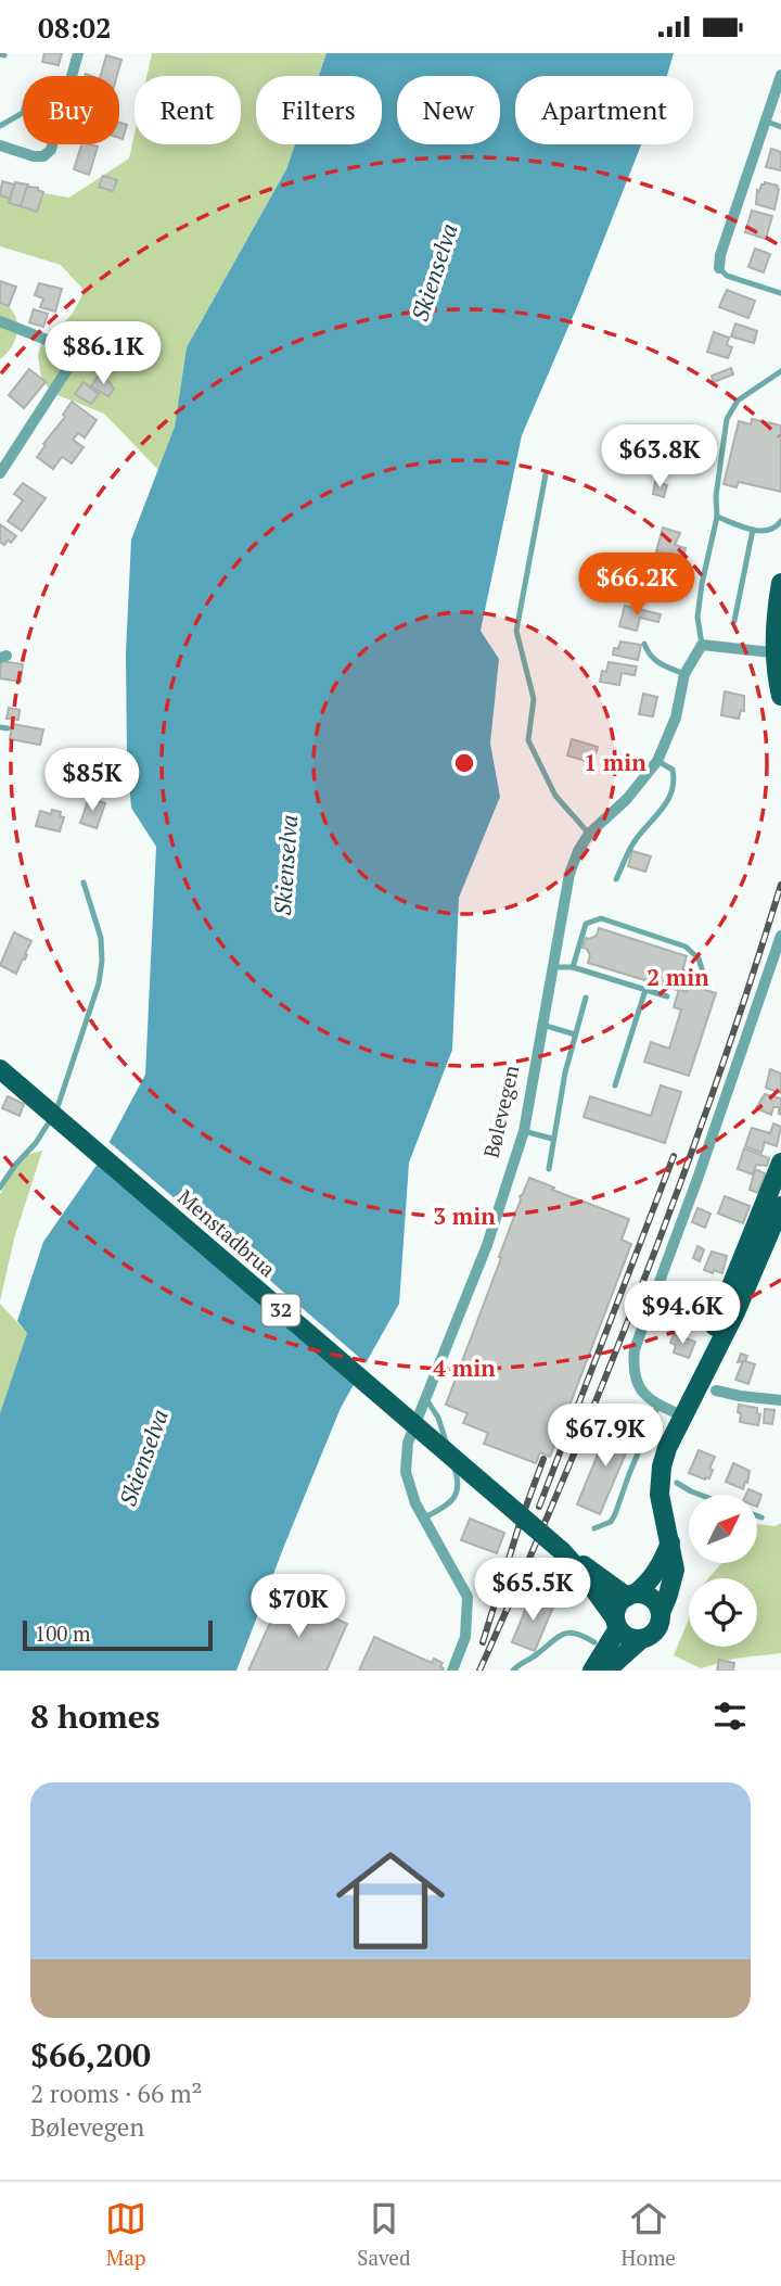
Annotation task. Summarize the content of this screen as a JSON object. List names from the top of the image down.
{
  "streets": {
    "main road": ["Menstadbrua", "32"],
    "street": ["Bølevegen"]
  },
  "crossings": [
    ["Menstadbrua", "32"]
  ],
  "water": ["Skienselva"],
  "scale_bar": "100 m",
  "north": "top right",
  "page": {
    "status": "08:02",
    "chip": [
      "Buy",
      "Rent",
      "Filters",
      "New",
      "Apartment"
    ],
    "price": [
      "$86.1K",
      "$63.8K",
      "$66.2K",
      "$85K",
      "$94.6K",
      "$67.9K",
      "$65.5K",
      "$70K"
    ],
    "scale": "100 m",
    "heading": "8 homes",
    "list": [
      {
        "name": "$66,200",
        "note": "2 rooms · 66 m² · Bølevegen"
      }
    ],
    "tabs": ["Map", "Saved", "Home"]
  },
  "rings": [
    "1 min",
    "2 min",
    "3 min",
    "4 min"
  ]
}
